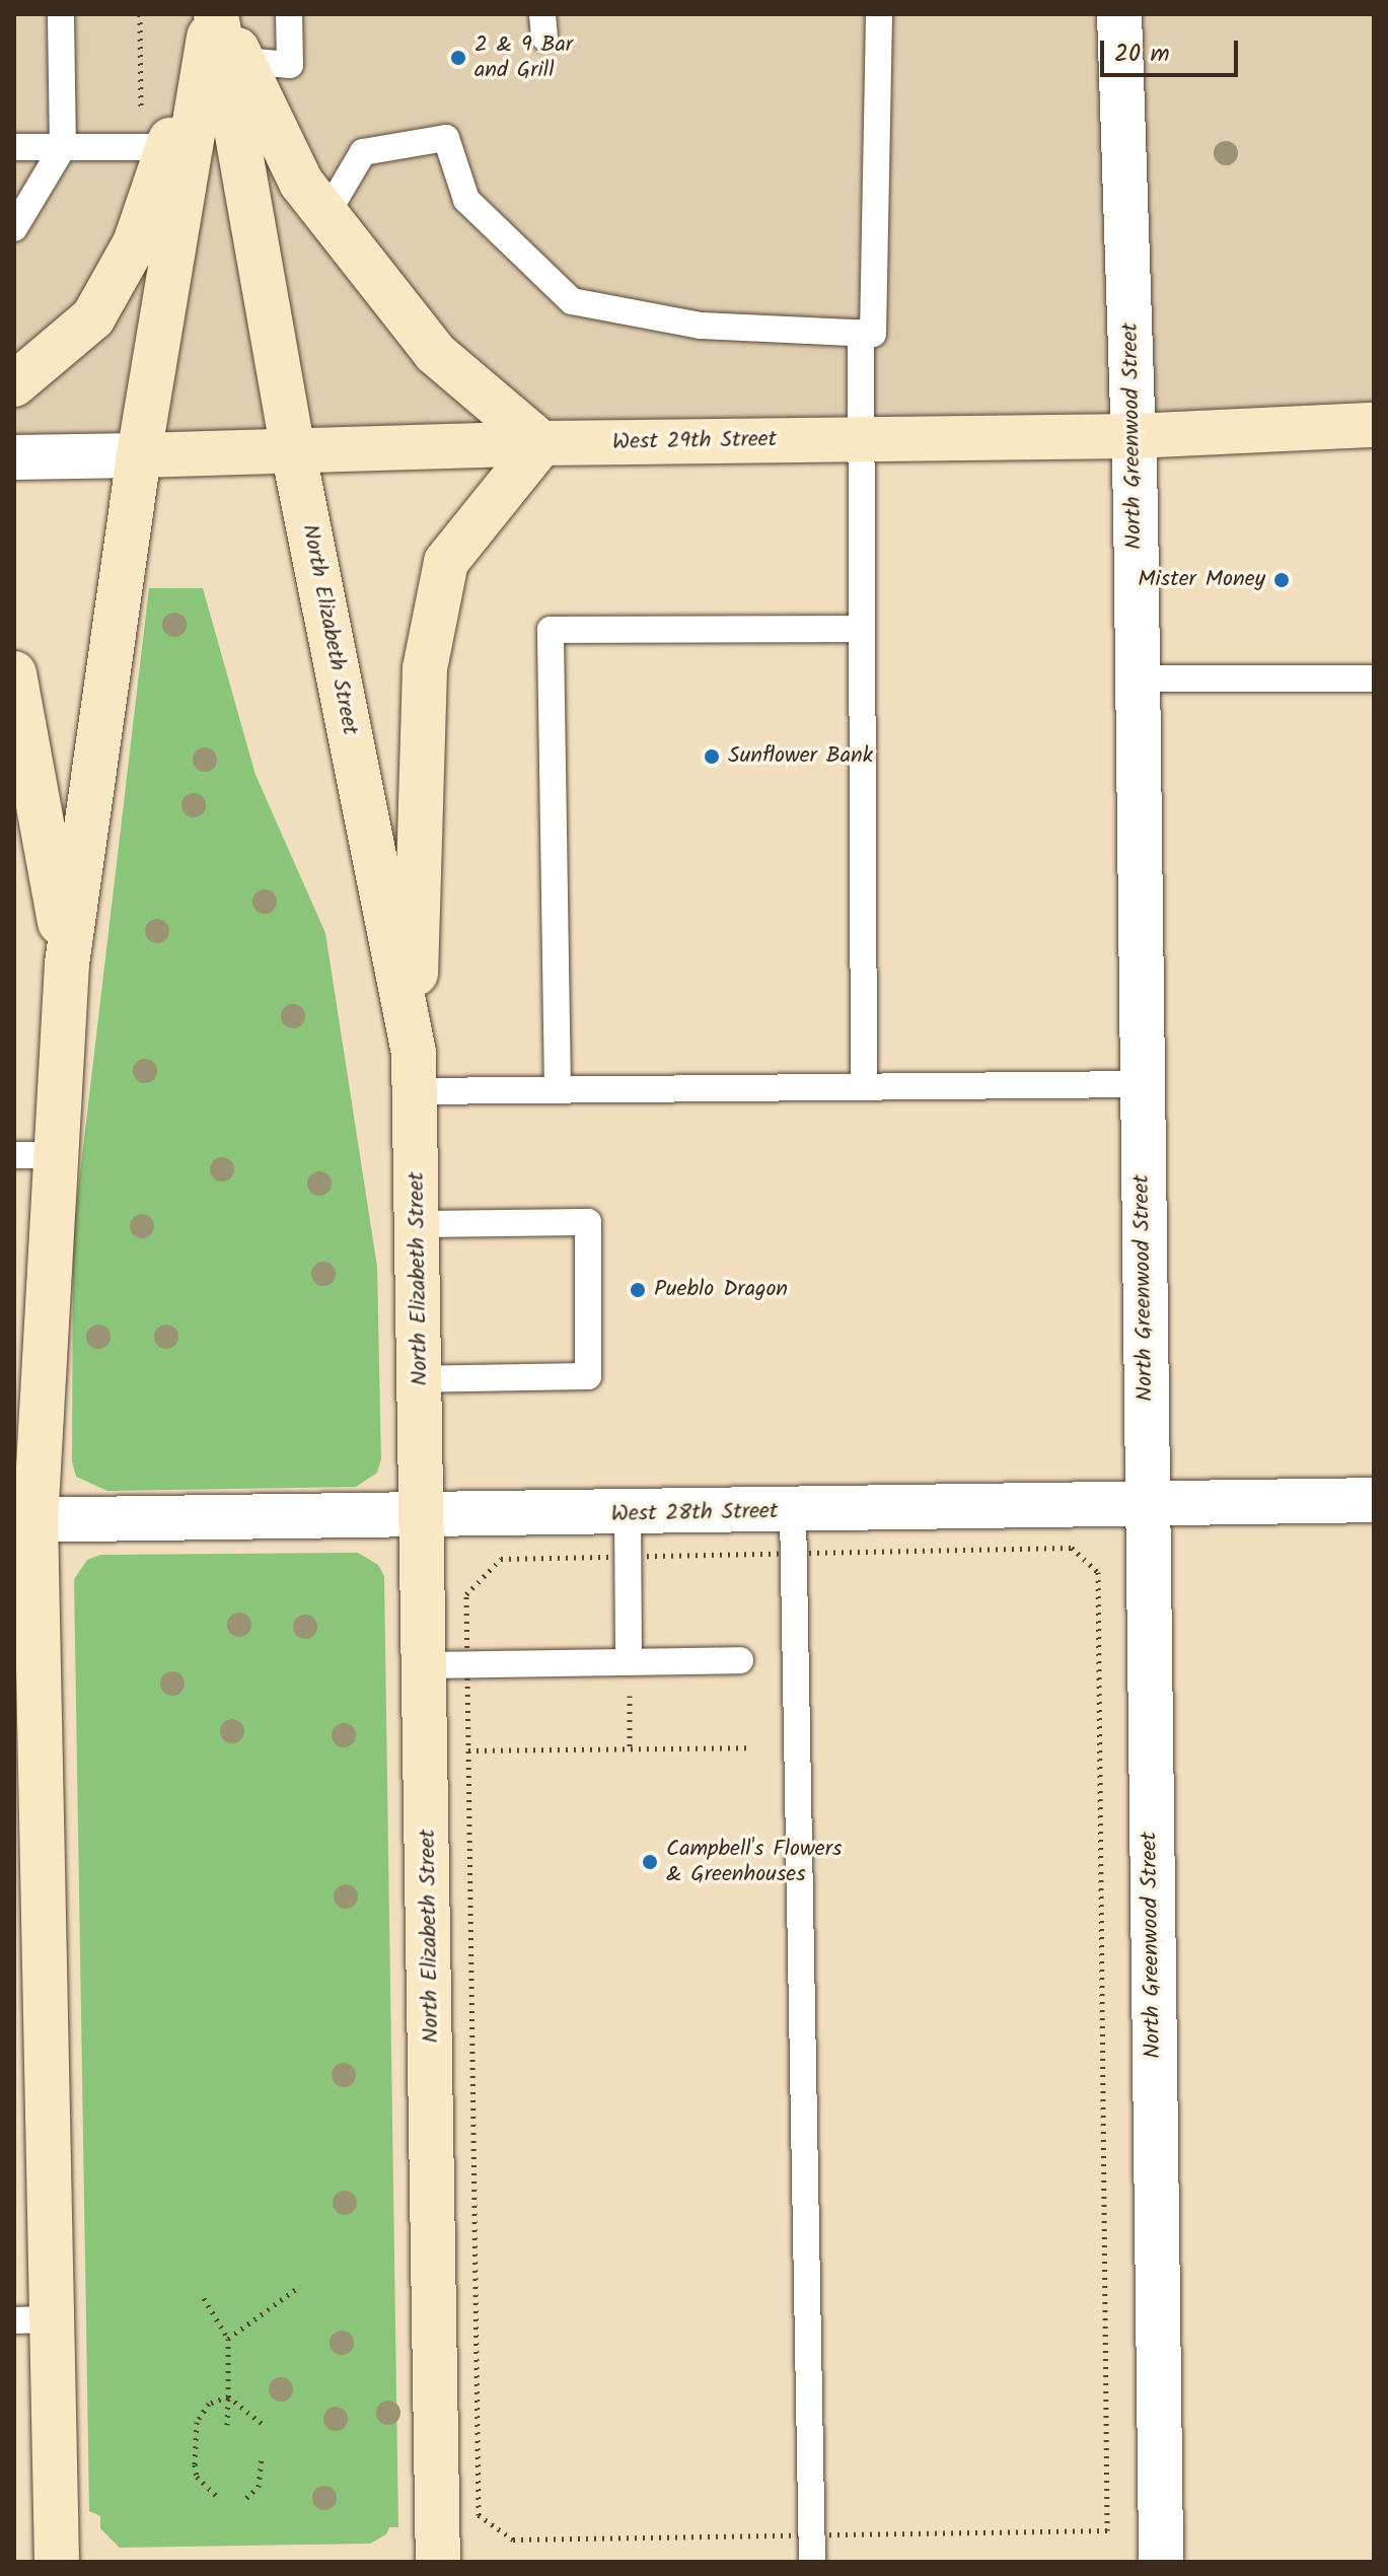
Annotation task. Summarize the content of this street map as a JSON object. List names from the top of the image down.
{
  "streets": {
    "main road": ["West 29th Street", "North Elizabeth Street"],
    "street": ["North Greenwood Street", "West 28th Street"]
  },
  "crossings": [
    ["North Greenwood Street", "West 29th Street"],
    ["North Greenwood Street", "West 28th Street"],
    ["West 29th Street", "North Elizabeth Street"],
    ["North Elizabeth Street", "West 28th Street"]
  ],
  "places": [
    "2 & 9 Bar and Grill",
    "Mister Money",
    "Sunflower Bank",
    "Pueblo Dragon",
    "Campbell's Flowers & Greenhouses"
  ],
  "scale_bar": "20 m"
}
